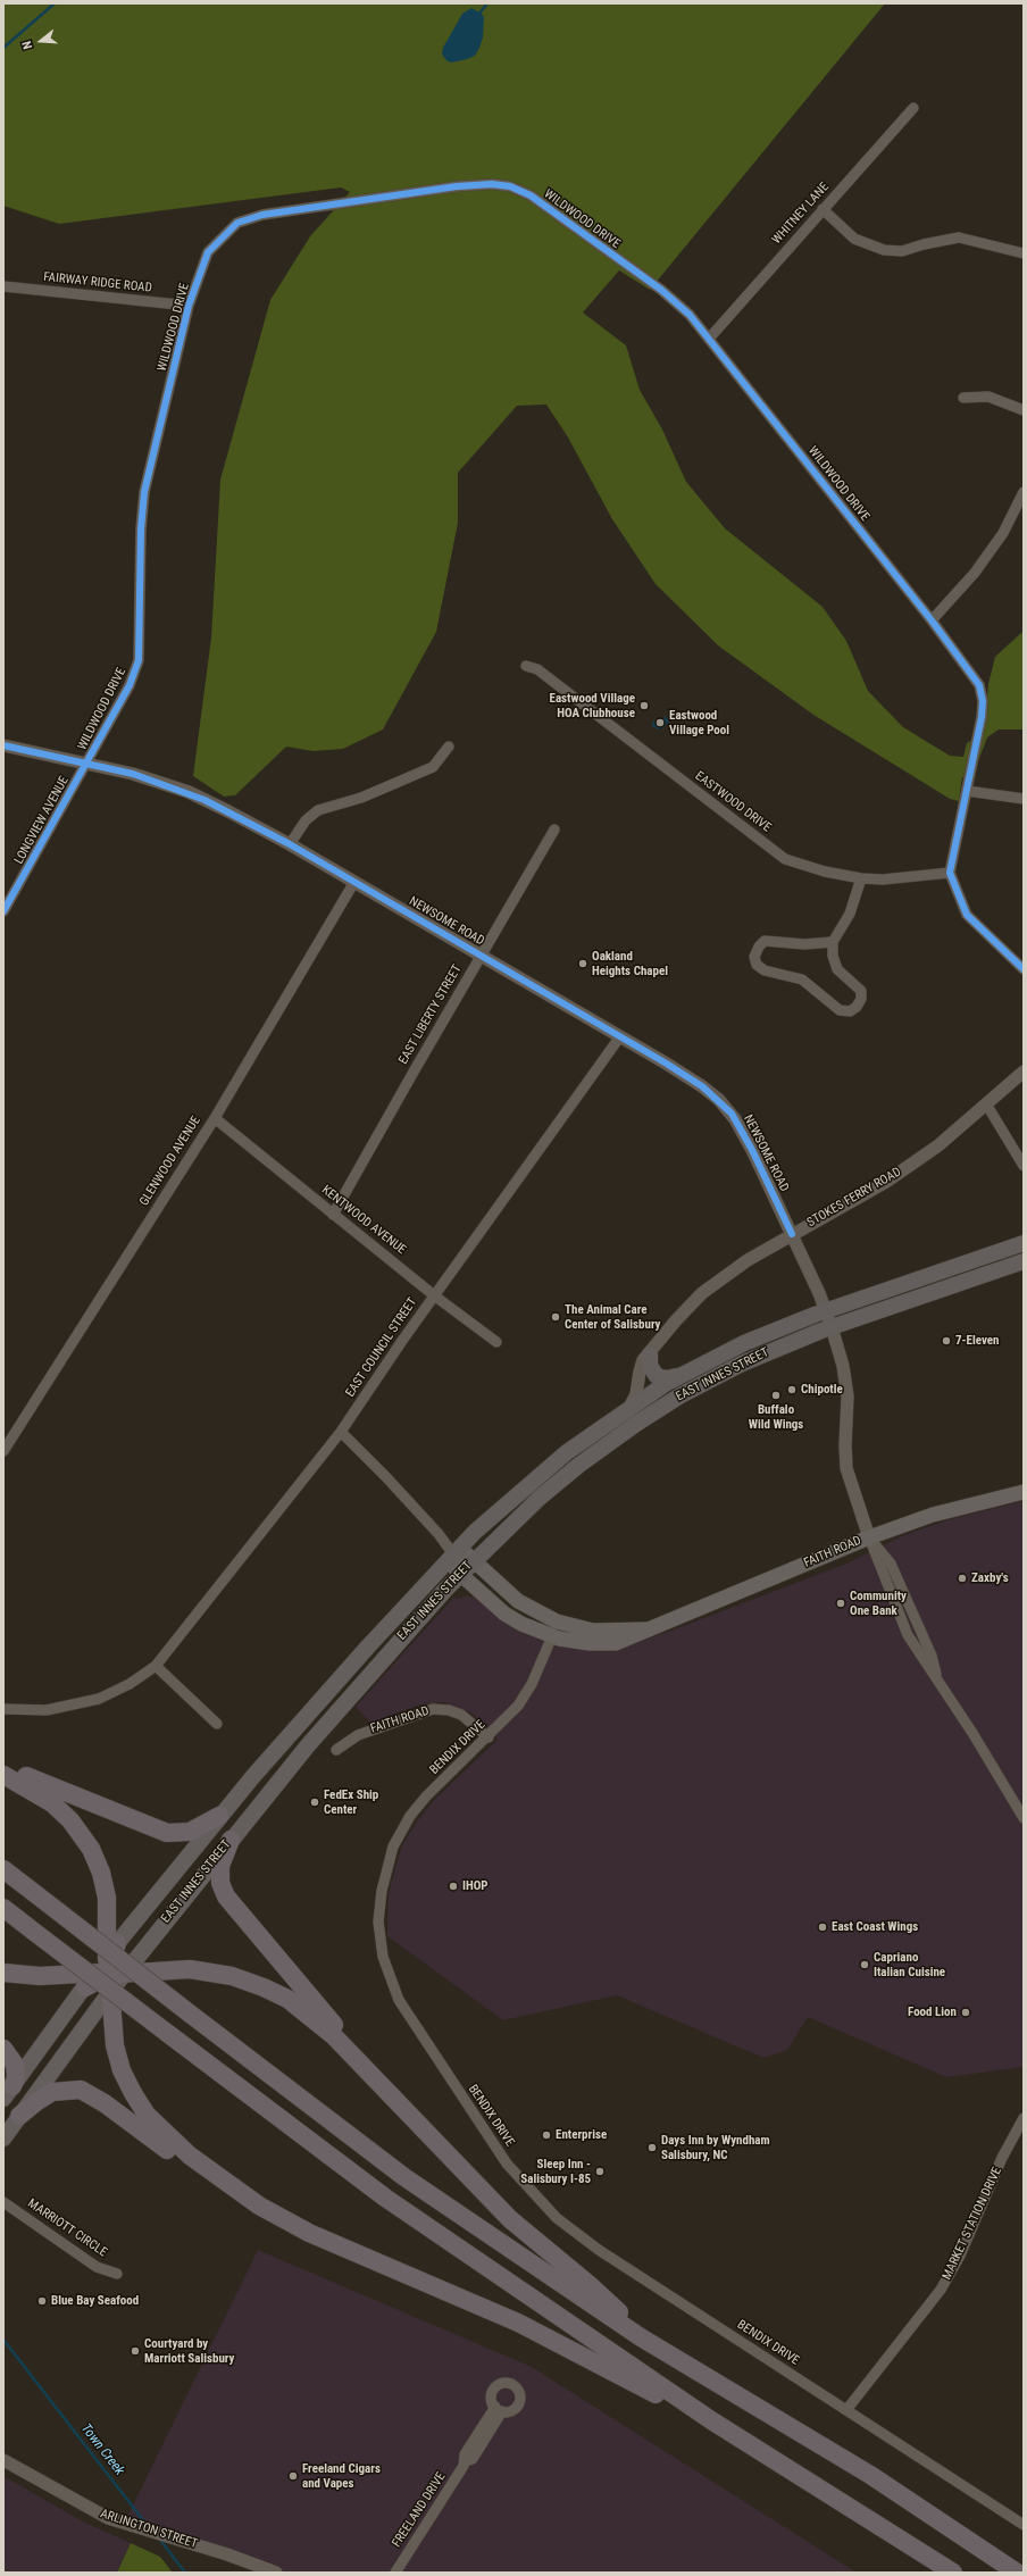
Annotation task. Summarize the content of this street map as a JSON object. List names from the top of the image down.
{
  "streets": {
    "main road": ["EAST INNES STREET", "FAITH ROAD"],
    "street": [
      "WHITNEY LANE",
      "WILDWOOD DRIVE",
      "FAIRWAY RIDGE ROAD",
      "EASTWOOD DRIVE",
      "LONGVIEW AVENUE",
      "NEWSOME ROAD",
      "EAST LIBERTY STREET",
      "GLENWOOD AVENUE",
      "STOKES FERRY ROAD",
      "KENTWOOD AVENUE",
      "EAST COUNCIL STREET",
      "BENDIX DRIVE",
      "MARKET STATION DRIVE",
      "MARRIOTT CIRCLE",
      "FREELAND DRIVE",
      "ARLINGTON STREET"
    ]
  },
  "crossings": [
    ["WHITNEY LANE", "WILDWOOD DRIVE"],
    ["WILDWOOD DRIVE", "FAIRWAY RIDGE ROAD"],
    ["WILDWOOD DRIVE", "EASTWOOD DRIVE"],
    ["WILDWOOD DRIVE", "LONGVIEW AVENUE"],
    ["WILDWOOD DRIVE", "NEWSOME ROAD"],
    ["LONGVIEW AVENUE", "NEWSOME ROAD"],
    ["NEWSOME ROAD", "EAST LIBERTY STREET"],
    ["NEWSOME ROAD", "GLENWOOD AVENUE"],
    ["NEWSOME ROAD", "STOKES FERRY ROAD"],
    ["NEWSOME ROAD", "EAST COUNCIL STREET"],
    ["NEWSOME ROAD", "EAST INNES STREET"],
    ["EAST LIBERTY STREET", "KENTWOOD AVENUE"],
    ["GLENWOOD AVENUE", "KENTWOOD AVENUE"],
    ["STOKES FERRY ROAD", "EAST INNES STREET"],
    ["KENTWOOD AVENUE", "EAST COUNCIL STREET"],
    ["EAST INNES STREET", "FAITH ROAD"],
    ["FAITH ROAD", "BENDIX DRIVE"],
    ["BENDIX DRIVE", "MARKET STATION DRIVE"]
  ],
  "water": ["Town Creek"],
  "places": [
    "Eastwood Village HOA Clubhouse",
    "Eastwood Village Pool",
    "Oakland Heights Chapel",
    "The Animal Care Center of Salisbury",
    "7-Eleven",
    "Chipotle",
    "Buffalo Wild Wings",
    "Zaxby's",
    "Community One Bank",
    "FedEx Ship Center",
    "IHOP",
    "East Coast Wings",
    "Capriano Italian Cuisine",
    "Food Lion",
    "Enterprise",
    "Days Inn by Wyndham Salisbury, NC",
    "Sleep Inn - Salisbury I-85",
    "Blue Bay Seafood",
    "Courtyard by Marriott Salisbury",
    "Freeland Cigars and Vapes"
  ],
  "north": "left"
}
